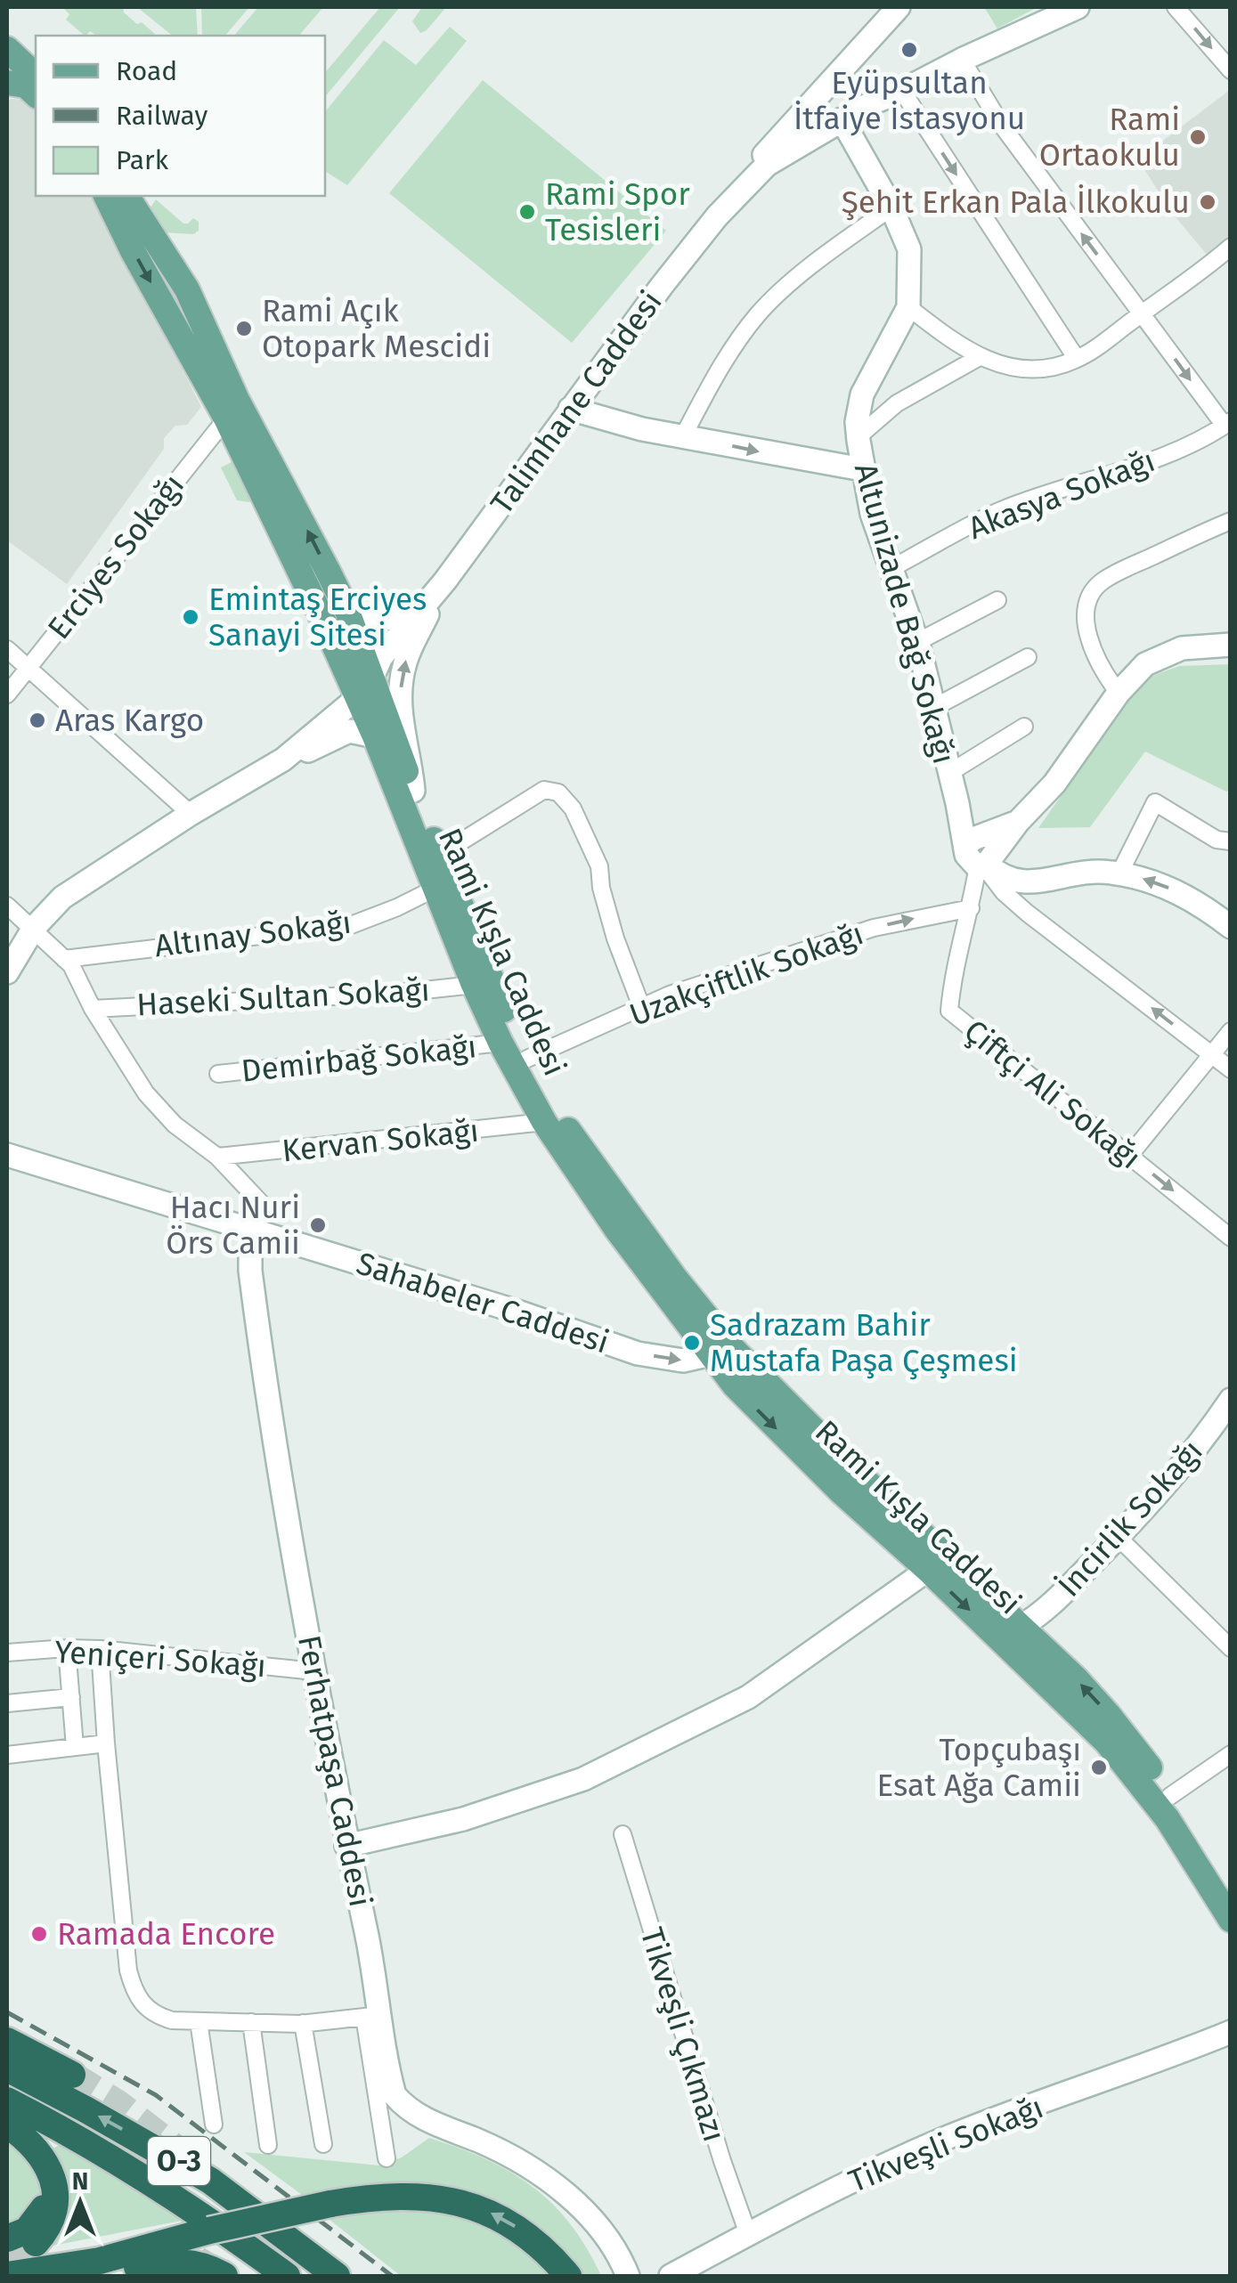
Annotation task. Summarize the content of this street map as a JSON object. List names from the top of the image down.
{
  "streets": {
    "highway": ["O-3"],
    "main road": ["Rami Kışla Caddesi"],
    "street": [
      "Talimhane Caddesi",
      "Akasya Sokağı",
      "Erciyes Sokağı",
      "Altunizade Bağ Sokağı",
      "Altınay Sokağı",
      "Uzakçiftlik Sokağı",
      "Haseki Sultan Sokağı",
      "Demirbağ Sokağı",
      "Çiftçi Ali Sokağı",
      "Kervan Sokağı",
      "Sahabeler Caddesi",
      "İncirlik Sokağı",
      "Yeniçeri Sokağı",
      "Ferhatpaşa Caddesi",
      "Tikveşli Çıkmazı",
      "Tikveşli Sokağı"
    ]
  },
  "crossings": [
    ["Talimhane Caddesi", "Altunizade Bağ Sokağı"],
    ["Talimhane Caddesi", "Rami Kışla Caddesi"],
    ["Akasya Sokağı", "Altunizade Bağ Sokağı"],
    ["Erciyes Sokağı", "Rami Kışla Caddesi"],
    ["Altunizade Bağ Sokağı", "Çiftçi Ali Sokağı"],
    ["Altınay Sokağı", "Rami Kışla Caddesi"],
    ["Rami Kışla Caddesi", "Uzakçiftlik Sokağı"],
    ["Rami Kışla Caddesi", "Haseki Sultan Sokağı"],
    ["Rami Kışla Caddesi", "Demirbağ Sokağı"],
    ["Rami Kışla Caddesi", "Kervan Sokağı"],
    ["Rami Kışla Caddesi", "Sahabeler Caddesi"],
    ["Rami Kışla Caddesi", "İncirlik Sokağı"],
    ["Uzakçiftlik Sokağı", "Çiftçi Ali Sokağı"],
    ["Sahabeler Caddesi", "Ferhatpaşa Caddesi"],
    ["Yeniçeri Sokağı", "Ferhatpaşa Caddesi"],
    ["Tikveşli Çıkmazı", "Tikveşli Sokağı"]
  ],
  "one_way": ["Uzakçiftlik Sokağı", "Sahabeler Caddesi"],
  "places": [
    "Eyüpsultan İtfaiye İstasyonu",
    "Rami Ortaokulu",
    "Şehit Erkan Pala İlkokulu",
    "Rami Spor Tesisleri",
    "Rami Açık Otopark Mescidi",
    "Emintaş Erciyes Sanayi Sitesi",
    "Aras Kargo",
    "Hacı Nuri Örs Camii",
    "Sadrazam Bahir Mustafa Paşa Çeşmesi",
    "Topçubaşı Esat Ağa Camii",
    "Ramada Encore"
  ],
  "legend": ["Road", "Railway", "Park"],
  "north": "top"
}
